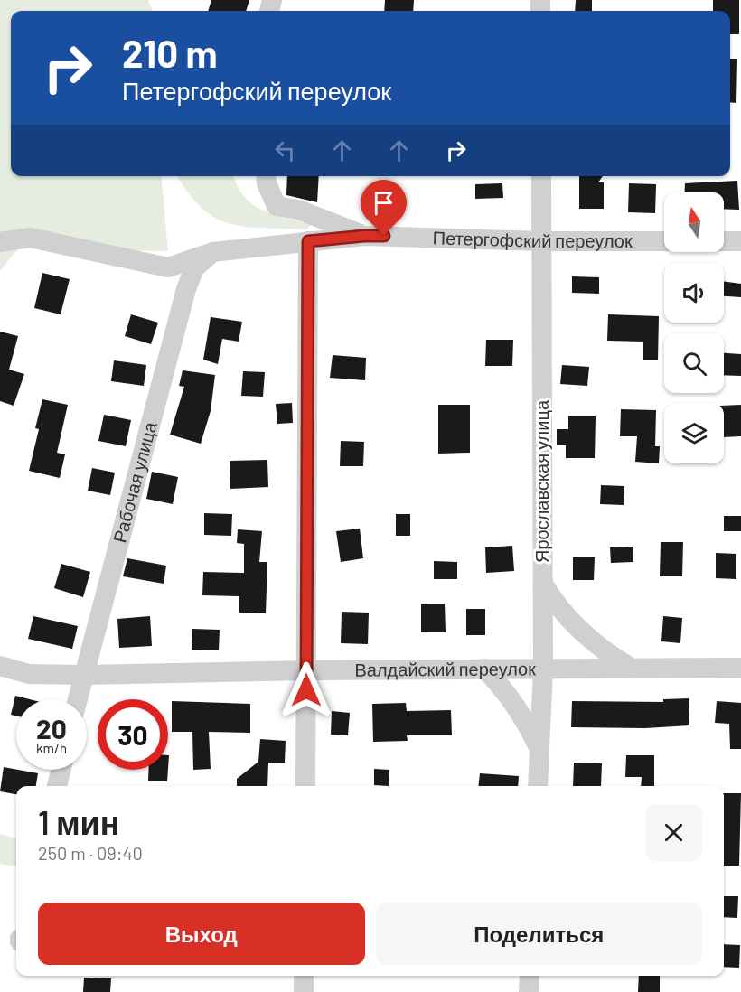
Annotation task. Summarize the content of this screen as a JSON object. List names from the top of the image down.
{
  "streets": {
    "street": [
      "Петергофский переулок",
      "Ярославская улица",
      "Рабочая улица",
      "Валдайский переулок"
    ]
  },
  "crossings": [
    ["Петергофский переулок", "Ярославская улица"],
    ["Петергофский переулок", "Рабочая улица"],
    ["Ярославская улица", "Валдайский переулок"],
    ["Рабочая улица", "Валдайский переулок"]
  ],
  "north": "top",
  "page": {
    "turn": ["210 m", "Петергофский переулок"],
    "speed": "20 km/h",
    "limit": "30",
    "heading": ["1 мин", "250 m · 09:40"],
    "buttons": ["Выход", "Поделиться"]
  }
}
